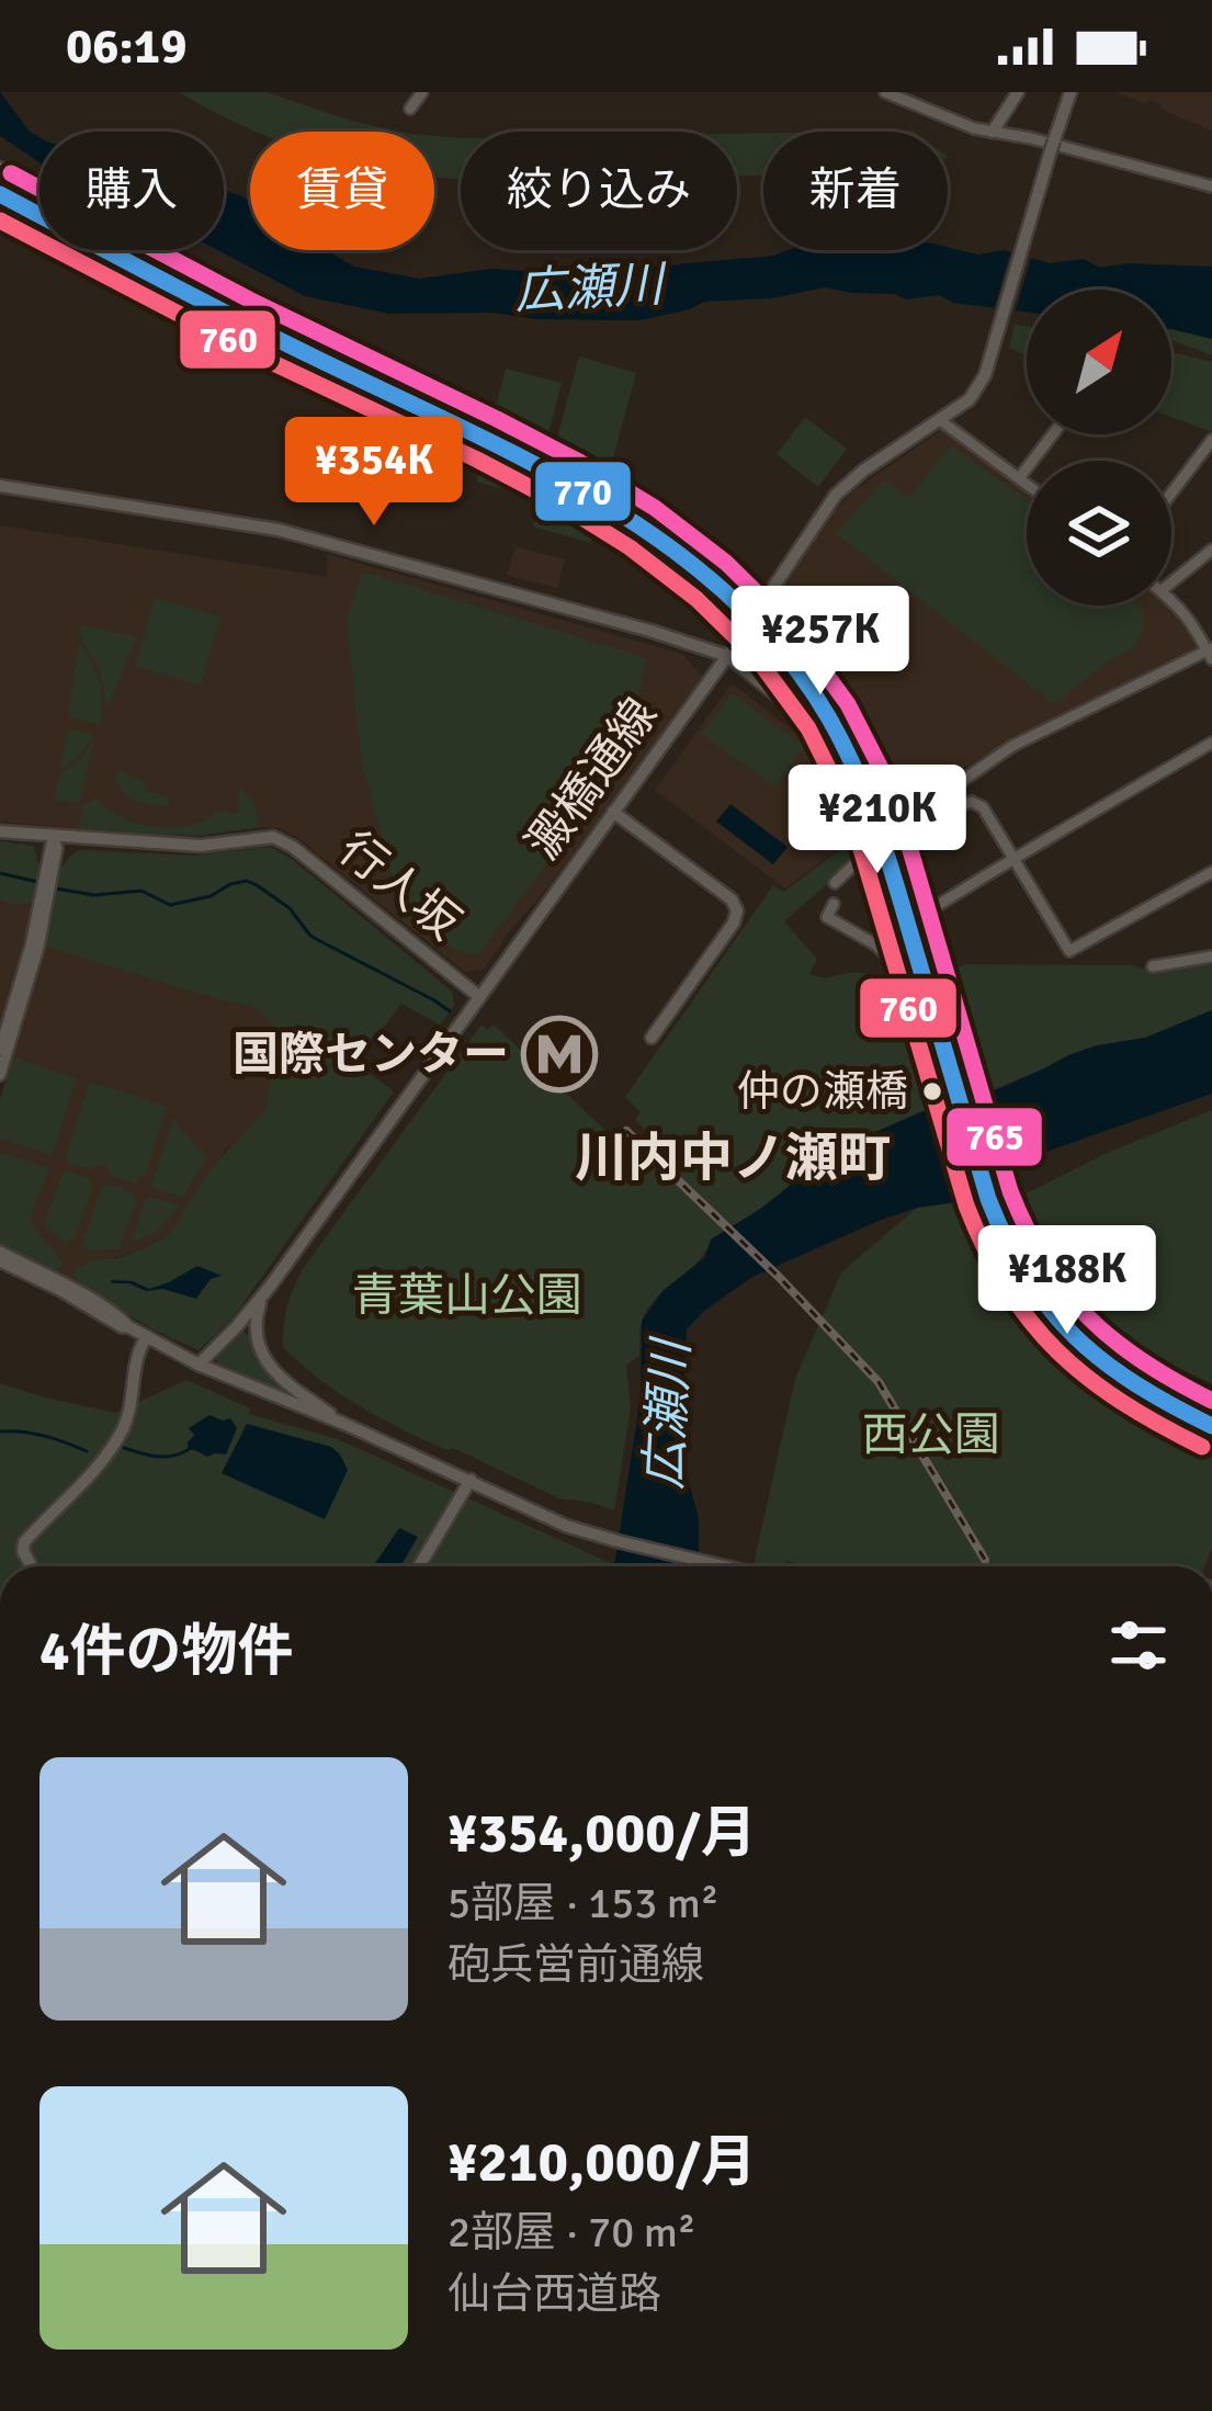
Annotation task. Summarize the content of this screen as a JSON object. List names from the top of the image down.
{
  "streets": {
    "street": ["澱橋通線", "行人坂"]
  },
  "crossings": [
    ["澱橋通線", "行人坂"]
  ],
  "districts": ["川内中ノ瀬町"],
  "water": ["広瀬川"],
  "parks": ["青葉山公園", "西公園"],
  "places": {
    "metro station": ["国際センター"],
    "other": ["仲の瀬橋"]
  },
  "lines": ["transit line 765", "transit line 770", "transit line 760"],
  "north": "top right",
  "page": {
    "status": "06:19",
    "chip": [
      "購入",
      "賃貸",
      "絞り込み",
      "新着"
    ],
    "price": [
      "¥354K",
      "¥257K",
      "¥210K",
      "¥188K"
    ],
    "heading": "4件の物件",
    "list": [
      {
        "name": "¥354,000/月",
        "note": "5部屋 · 153 m² · 砲兵営前通線"
      },
      {
        "name": "¥210,000/月",
        "note": "2部屋 · 70 m² · 仙台西道路"
      }
    ]
  }
}
